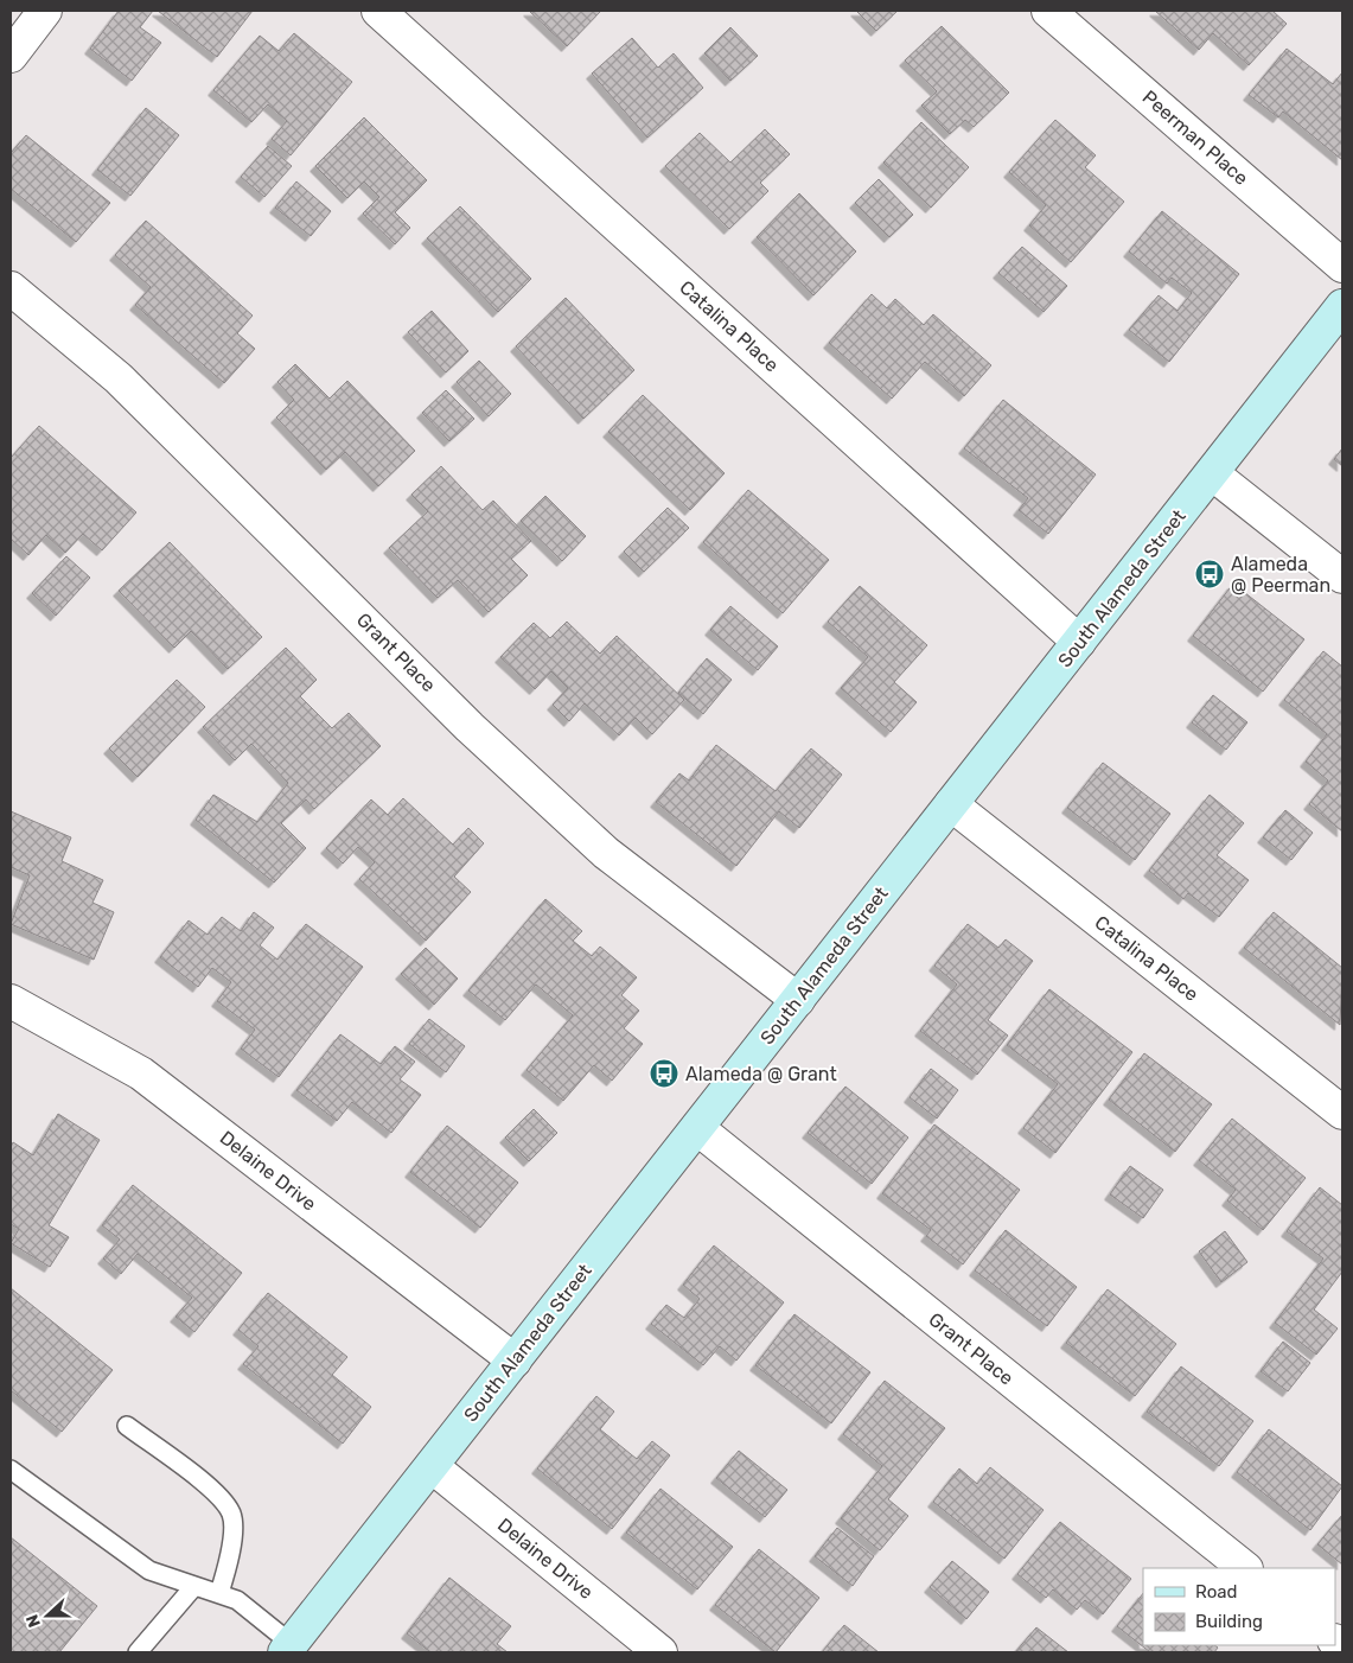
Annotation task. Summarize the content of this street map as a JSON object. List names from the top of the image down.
{
  "streets": {
    "main road": ["South Alameda Street"],
    "street": [
      "Peerman Place",
      "Catalina Place",
      "Grant Place",
      "Delaine Drive"
    ]
  },
  "crossings": [
    ["Catalina Place", "South Alameda Street"],
    ["South Alameda Street", "Grant Place"],
    ["South Alameda Street", "Delaine Drive"]
  ],
  "places": {
    "bus stop": ["Alameda @ Peerman", "Alameda @ Grant"]
  },
  "legend": ["Road", "Building"],
  "north": "left"
}
